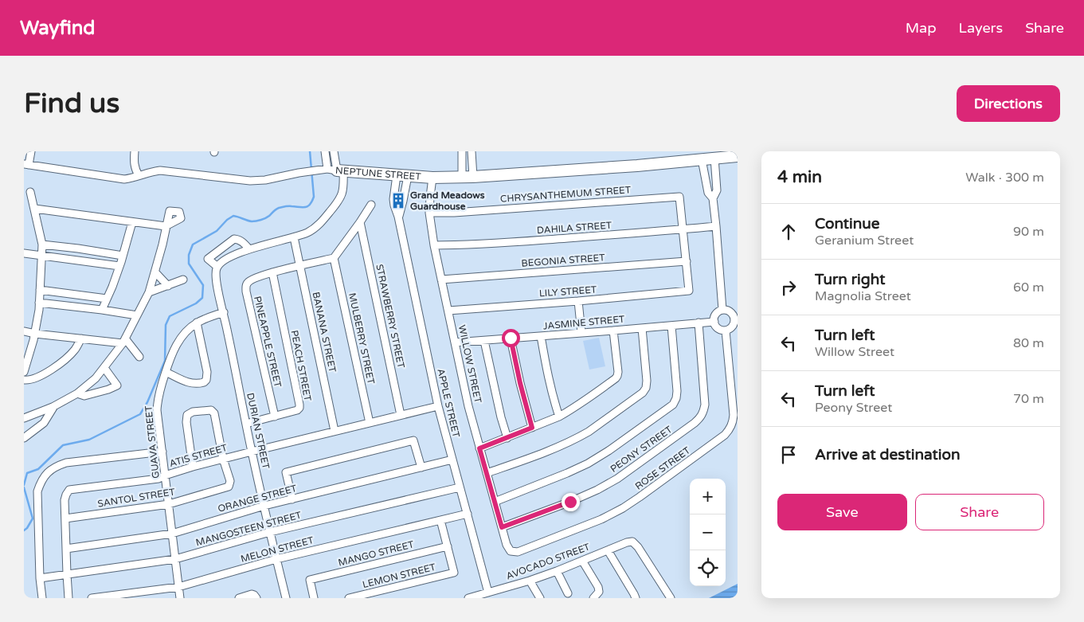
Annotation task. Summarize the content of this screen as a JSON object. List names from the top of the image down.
{
  "streets": {
    "street": [
      "NEPTUNE STREET",
      "CHRYSANTHEMUM STREET",
      "DAHILA STREET",
      "BEGONIA STREET",
      "LILY STREET",
      "STRAWBERRY STREET",
      "JASMINE STREET",
      "BANANA STREET",
      "MULBERRY STREET",
      "PINEAPPLE STREET",
      "WILLOW STREET",
      "PEACH STREET",
      "APPLE STREET",
      "DURIAN STREET",
      "GUAVA STREET",
      "PEONY STREET",
      "ATIS STREET",
      "ROSE STREET",
      "SANTOL STREET",
      "ORANGE STREET",
      "MANGOSTEEN STREET",
      "MELON STREET",
      "MANGO STREET",
      "AVOCADO STREET",
      "LEMON STREET"
    ]
  },
  "crossings": [
    ["NEPTUNE STREET", "WILLOW STREET"],
    ["NEPTUNE STREET", "APPLE STREET"],
    ["CHRYSANTHEMUM STREET", "DAHILA STREET"],
    ["CHRYSANTHEMUM STREET", "WILLOW STREET"],
    ["DAHILA STREET", "WILLOW STREET"],
    ["BEGONIA STREET", "LILY STREET"],
    ["BEGONIA STREET", "WILLOW STREET"],
    ["LILY STREET", "WILLOW STREET"],
    ["STRAWBERRY STREET", "ATIS STREET"],
    ["JASMINE STREET", "WILLOW STREET"],
    ["JASMINE STREET", "PEONY STREET"],
    ["JASMINE STREET", "ROSE STREET"],
    ["BANANA STREET", "PINEAPPLE STREET"],
    ["BANANA STREET", "ATIS STREET"],
    ["MULBERRY STREET", "PINEAPPLE STREET"],
    ["MULBERRY STREET", "ATIS STREET"],
    ["PINEAPPLE STREET", "PEACH STREET"],
    ["WILLOW STREET", "PEONY STREET"],
    ["WILLOW STREET", "ROSE STREET"],
    ["PEACH STREET", "DURIAN STREET"],
    ["APPLE STREET", "ATIS STREET"],
    ["APPLE STREET", "ORANGE STREET"],
    ["APPLE STREET", "MANGOSTEEN STREET"],
    ["APPLE STREET", "MELON STREET"],
    ["APPLE STREET", "AVOCADO STREET"],
    ["DURIAN STREET", "GUAVA STREET"],
    ["DURIAN STREET", "ATIS STREET"],
    ["DURIAN STREET", "ORANGE STREET"],
    ["DURIAN STREET", "MANGOSTEEN STREET"],
    ["DURIAN STREET", "MELON STREET"],
    ["GUAVA STREET", "ATIS STREET"],
    ["GUAVA STREET", "SANTOL STREET"],
    ["GUAVA STREET", "ORANGE STREET"],
    ["GUAVA STREET", "MANGOSTEEN STREET"],
    ["GUAVA STREET", "MELON STREET"],
    ["ATIS STREET", "SANTOL STREET"],
    ["ATIS STREET", "ORANGE STREET"],
    ["ATIS STREET", "MANGOSTEEN STREET"],
    ["MANGO STREET", "LEMON STREET"]
  ],
  "places": {
    "building": ["Grand Meadows Guardhouse"]
  },
  "page": {
    "header": "Wayfind",
    "nav": ["Map", "Layers", "Share"],
    "buttons": [
      "Directions",
      ["Save", "Share"]
    ],
    "title": "Find us",
    "heading": ["4 min", "Walk · 300 m"],
    "list": [
      ["Continue", "Geranium Street", "90 m"],
      ["Turn right", "Magnolia Street", "60 m"],
      ["Turn left", "Willow Street", "80 m"],
      ["Turn left", "Peony Street", "70 m"],
      "Arrive at destination"
    ],
    "map_buttons": ["+", "−"]
  }
}
